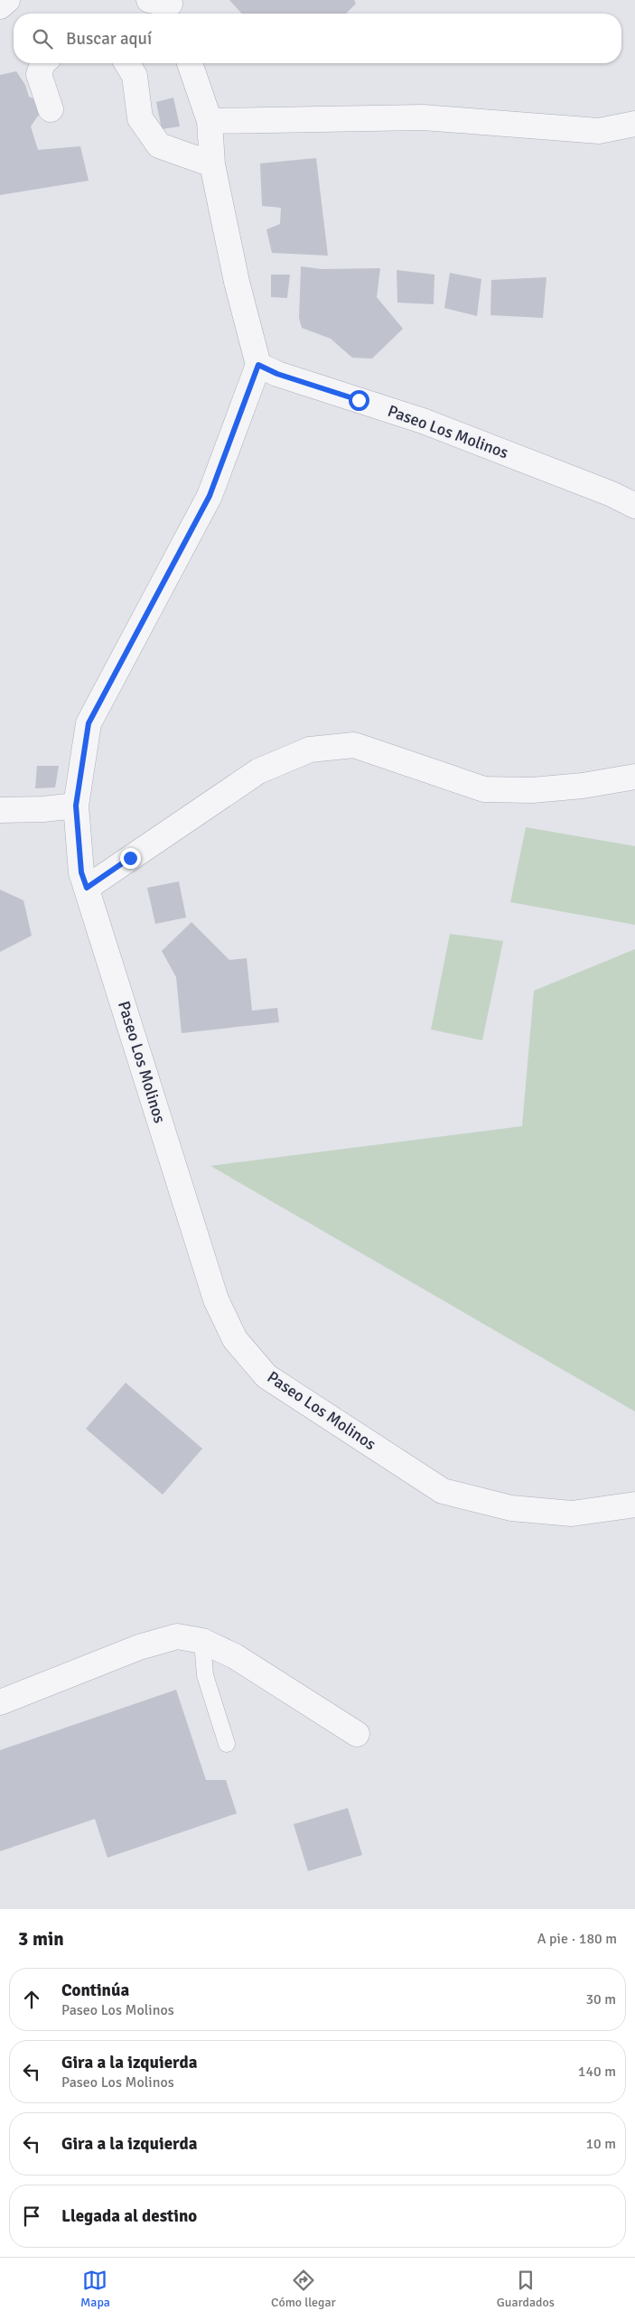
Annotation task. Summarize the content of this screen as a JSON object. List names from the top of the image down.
{
  "streets": {
    "street": ["Paseo Los Molinos"]
  },
  "page": {
    "search": "Buscar aquí",
    "heading": ["3 min", "A pie · 180 m"],
    "list": [
      ["Continúa", "Paseo Los Molinos", "30 m"],
      ["Gira a la izquierda", "Paseo Los Molinos", "140 m"],
      ["Gira a la izquierda", "10 m"],
      "Llegada al destino"
    ],
    "nav": ["Mapa", "Cómo llegar", "Guardados"]
  }
}
